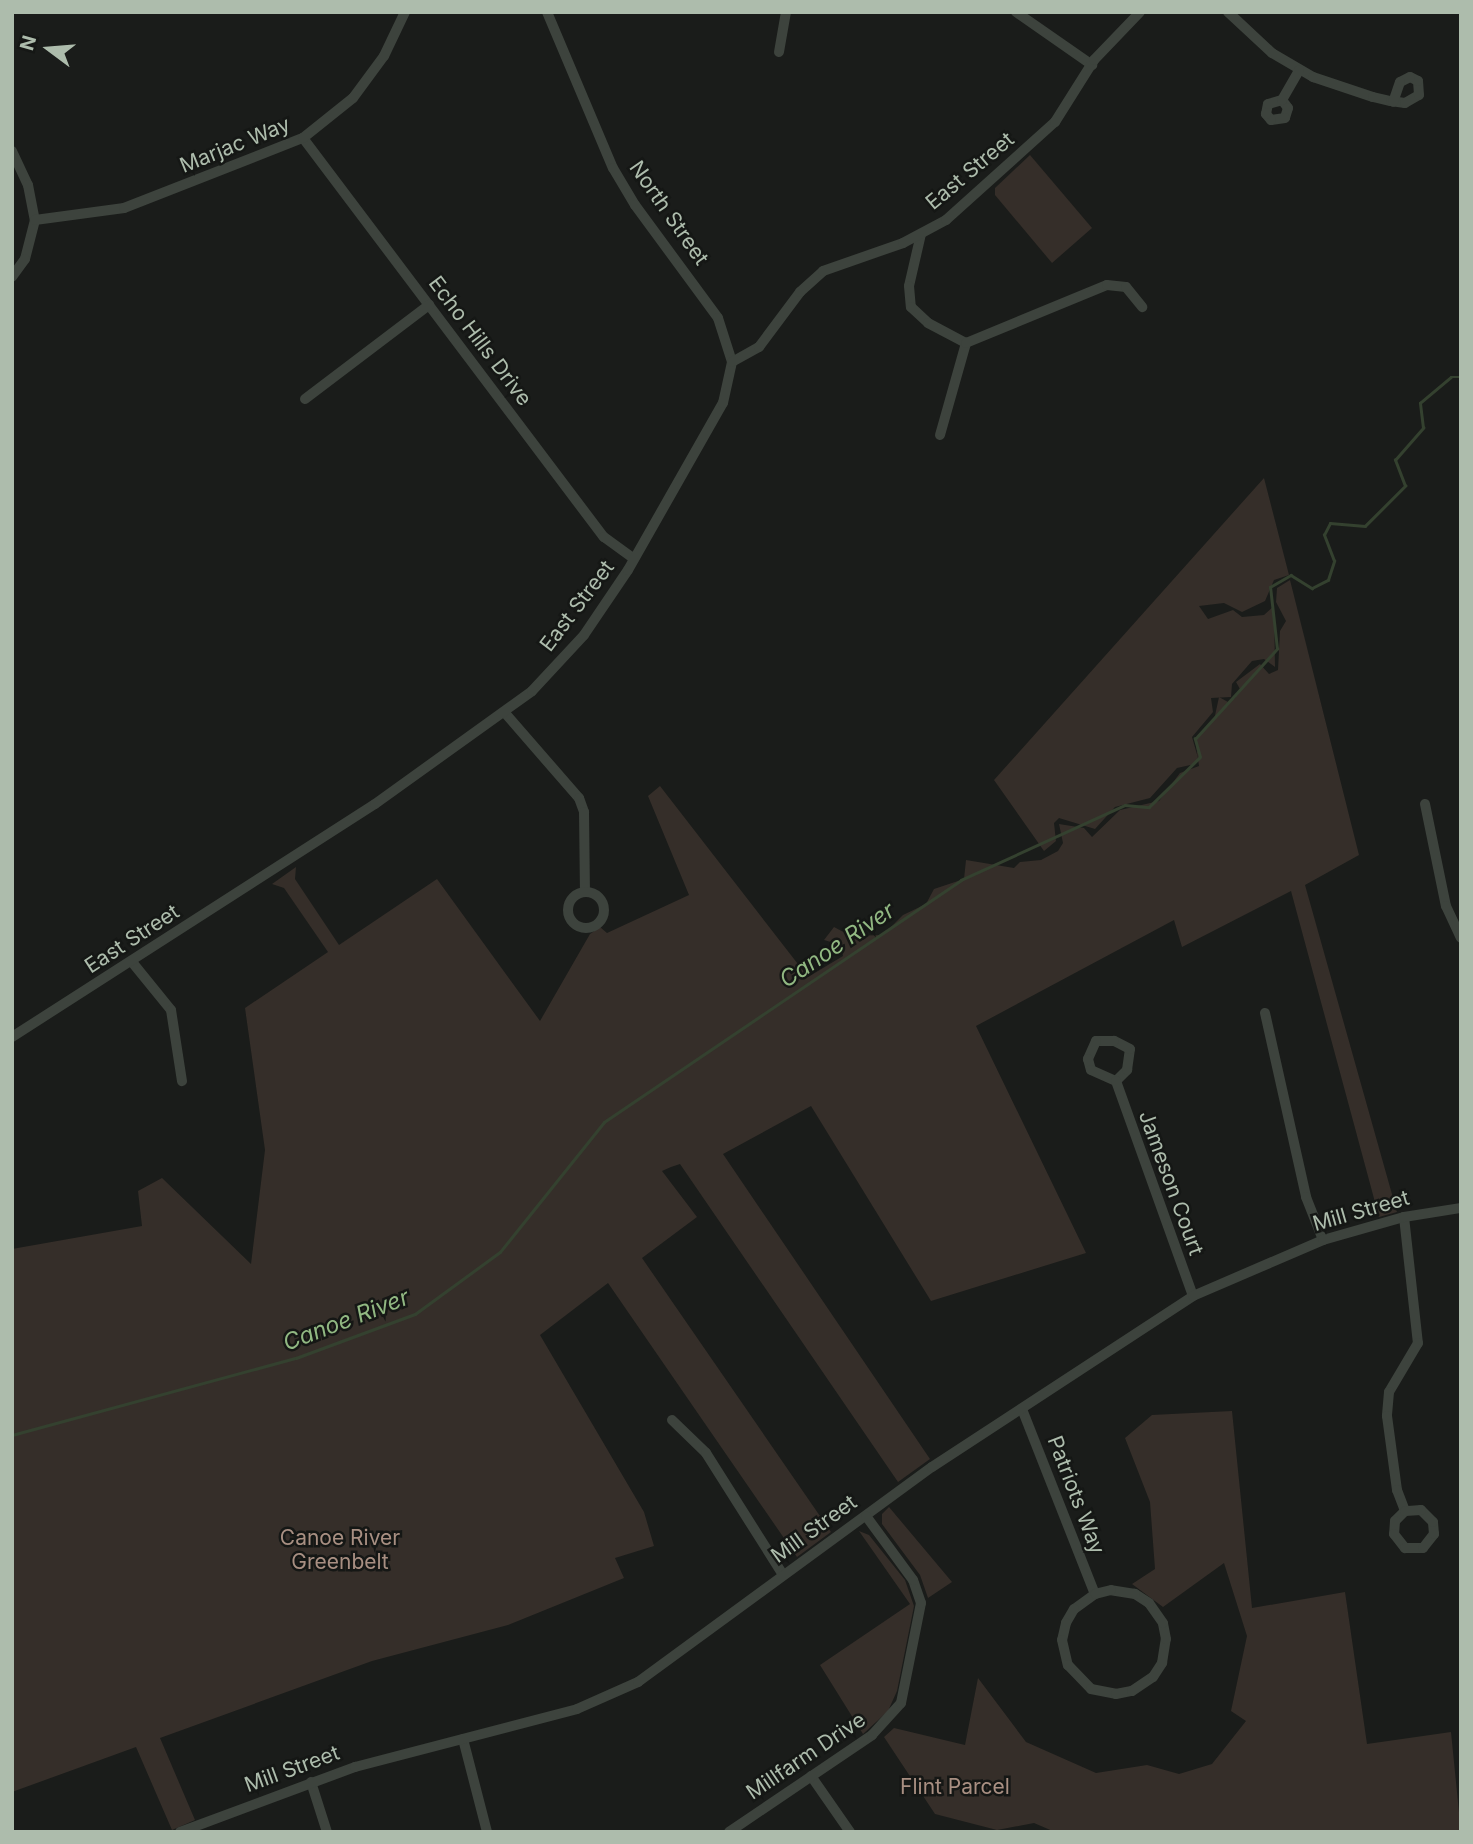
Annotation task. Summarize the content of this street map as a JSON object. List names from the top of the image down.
{
  "streets": {
    "street": [
      "Marjac Way",
      "East Street",
      "North Street",
      "Echo Hills Drive",
      "Jameson Court",
      "Mill Street",
      "Patriots Way",
      "Millfarm Drive"
    ]
  },
  "crossings": [
    ["Marjac Way", "Echo Hills Drive"],
    ["East Street", "North Street"],
    ["East Street", "Echo Hills Drive"],
    ["Jameson Court", "Mill Street"],
    ["Mill Street", "Patriots Way"],
    ["Mill Street", "Millfarm Drive"]
  ],
  "water": ["Canoe River"],
  "parks": ["Canoe River Greenbelt", "Flint Parcel"],
  "north": "left"
}
